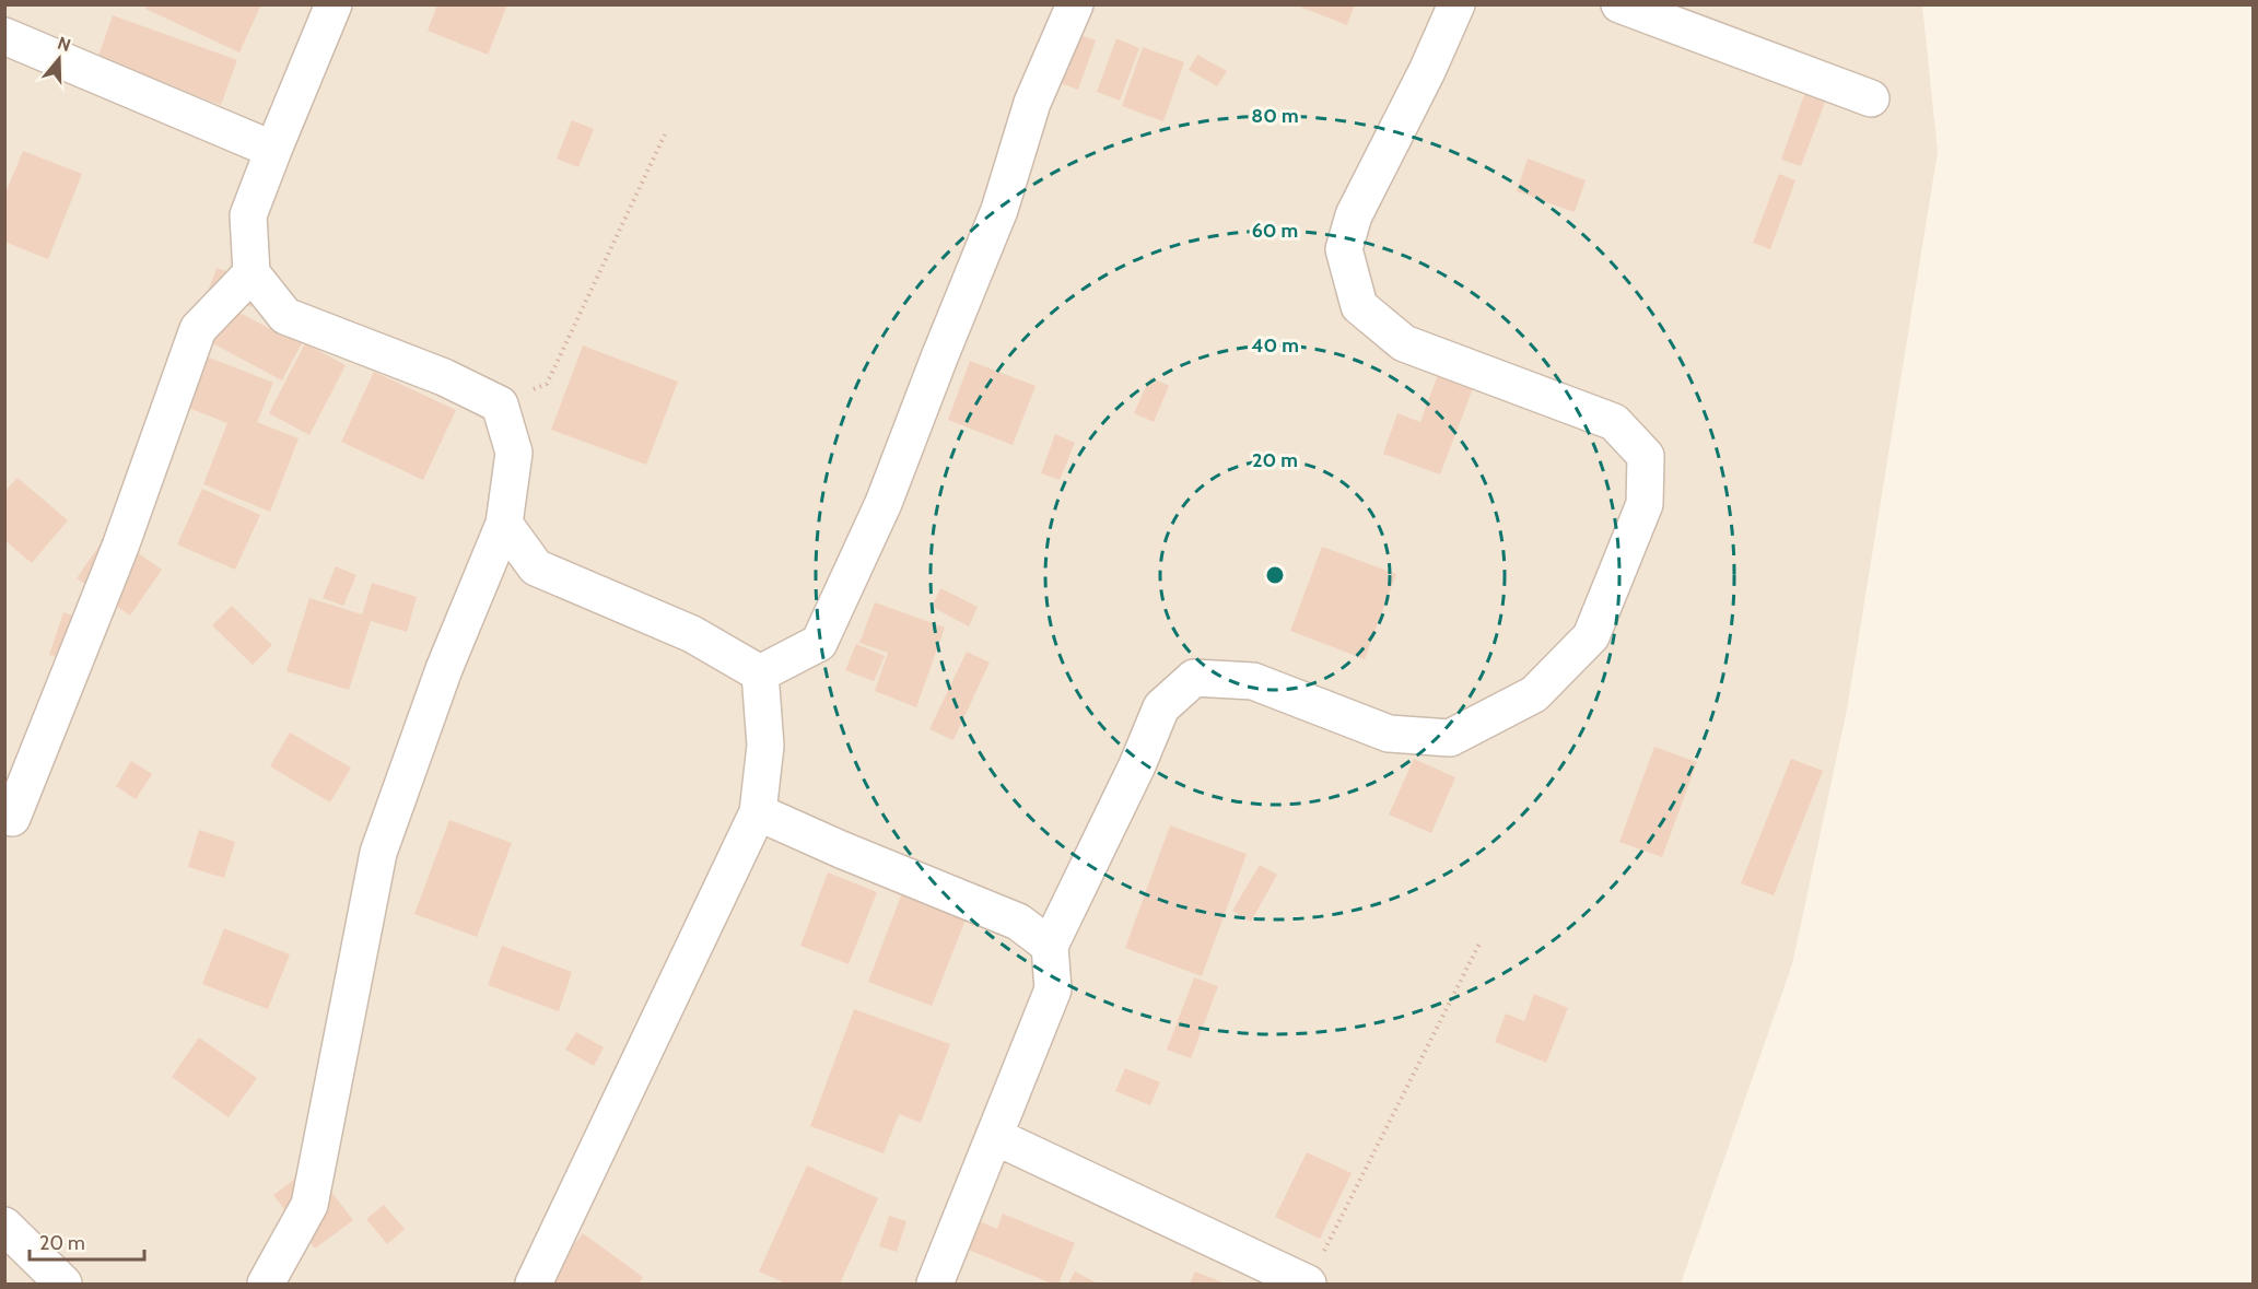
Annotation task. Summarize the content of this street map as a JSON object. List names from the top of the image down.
{
  "scale_bar": "20 m",
  "north": "top",
  "rings": [
    "80 m",
    "60 m",
    "40 m",
    "20 m"
  ]
}
